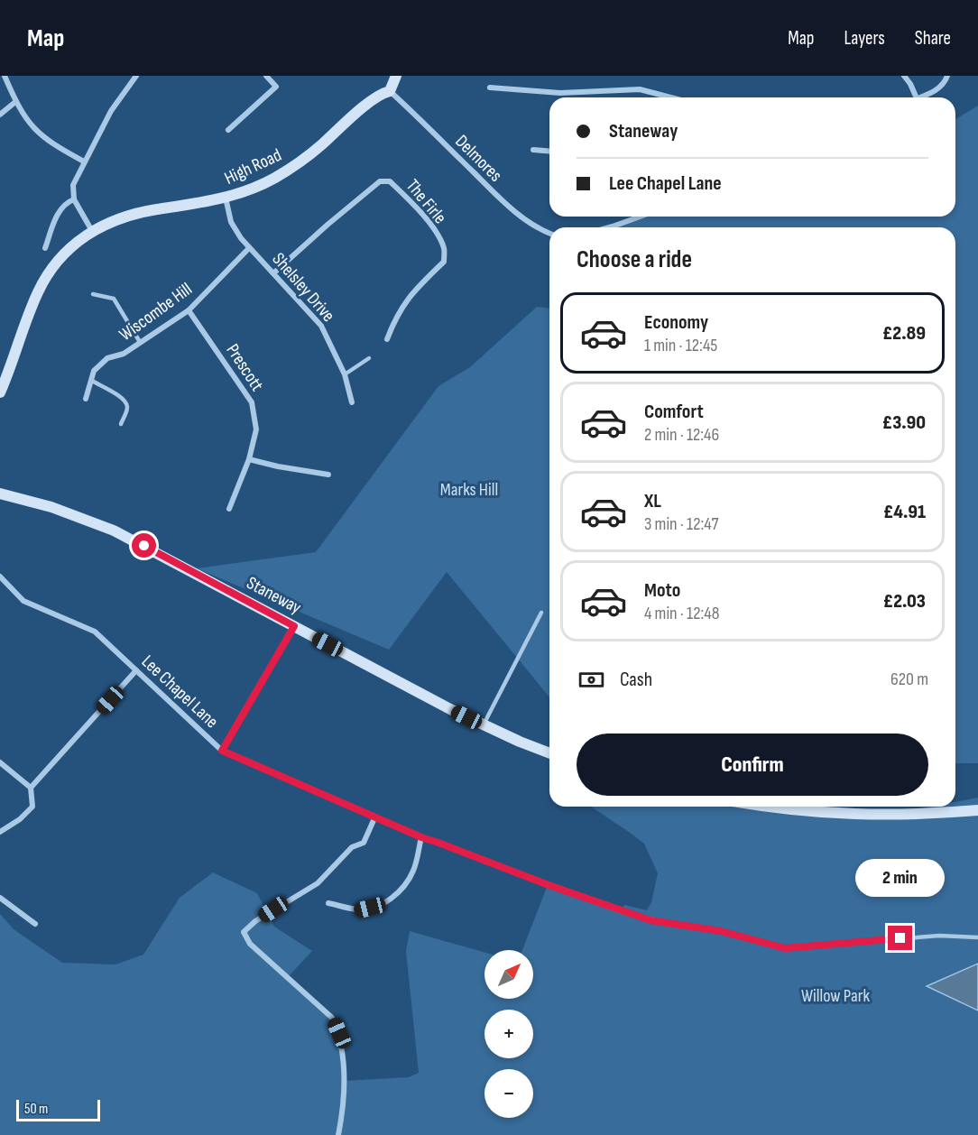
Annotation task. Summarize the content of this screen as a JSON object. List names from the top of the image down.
{
  "streets": {
    "main road": ["High Road", "Staneway"],
    "street": [
      "Delmores",
      "The Firle",
      "Shelsley Drive",
      "Wiscombe Hill",
      "Prescott",
      "Lee Chapel Lane"
    ]
  },
  "crossings": [
    ["Delmores", "High Road"],
    ["High Road", "Shelsley Drive"],
    ["The Firle", "Shelsley Drive"],
    ["Shelsley Drive", "Wiscombe Hill"],
    ["Wiscombe Hill", "Prescott"]
  ],
  "parks": ["Marks Hill", "Willow Park"],
  "scale_bar": "50 m",
  "north": "top right",
  "page": {
    "header": "Map",
    "nav": ["Map", "Layers", "Share"],
    "banner": ["Staneway", "Lee Chapel Lane"],
    "heading": "Choose a ride",
    "list": [
      {
        "name": "Economy",
        "note": "1 min · 12:45",
        "value": "£2.89"
      },
      {
        "name": "Comfort",
        "note": "2 min · 12:46",
        "value": "£3.90"
      },
      {
        "name": "XL",
        "note": "3 min · 12:47",
        "value": "£4.91"
      },
      {
        "name": "Moto",
        "note": "4 min · 12:48",
        "value": "£2.03"
      }
    ],
    "pay": ["Cash", "620 m"],
    "buttons": "Confirm",
    "bubble": "2 min",
    "map_buttons": ["+", "−"],
    "scale": "50 m"
  }
}
